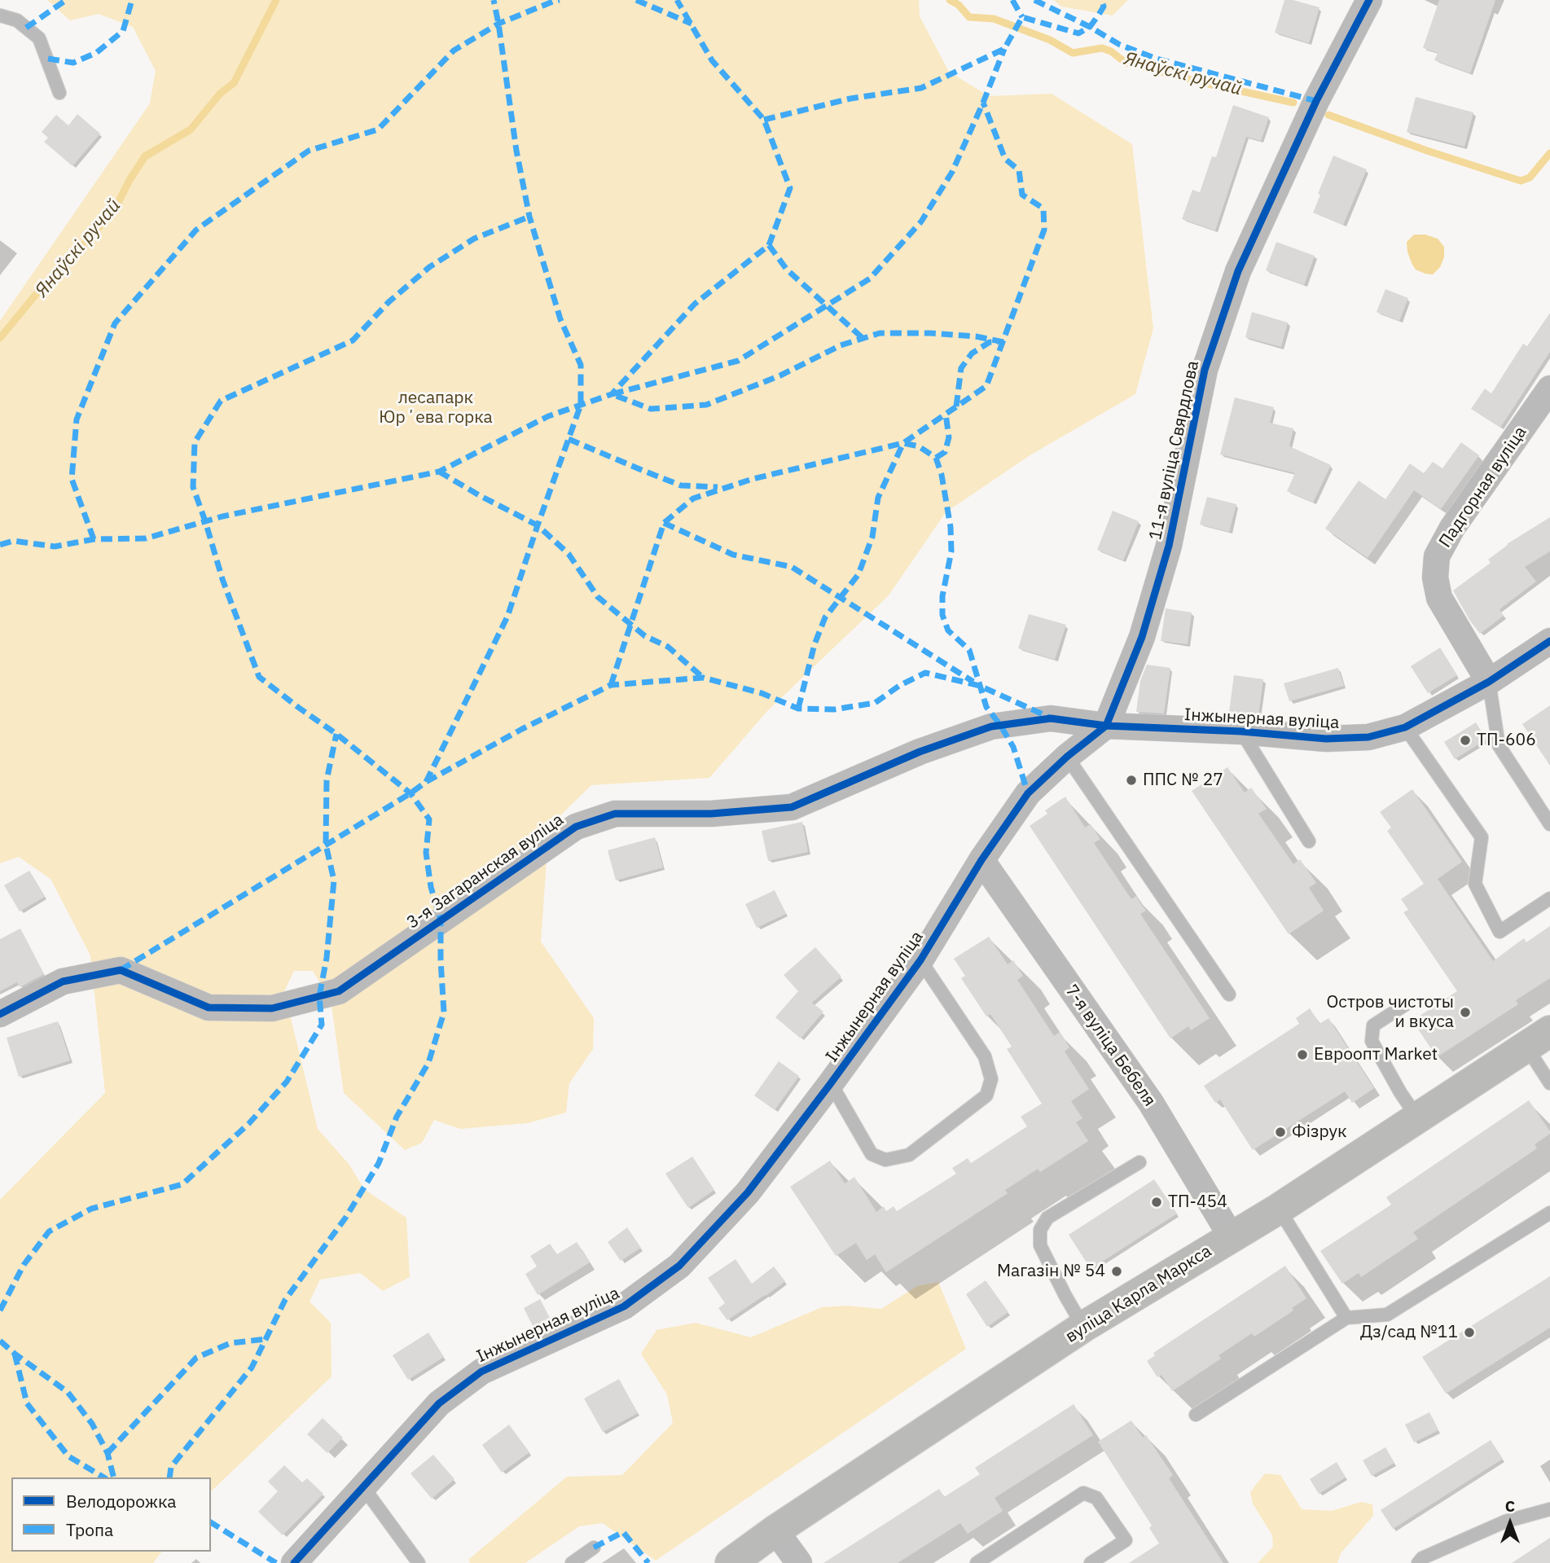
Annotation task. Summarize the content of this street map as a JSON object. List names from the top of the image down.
{
  "streets": {
    "main road": ["вуліца Карла Маркса"],
    "street": [
      "11-я вуліца Свярдлова",
      "Падгорная вуліца",
      "Інжынерная вуліца",
      "3-я Загаранская вуліца",
      "7-я вуліца Бебеля"
    ]
  },
  "crossings": [
    ["11-я вуліца Свярдлова", "Інжынерная вуліца"],
    ["11-я вуліца Свярдлова", "3-я Загаранская вуліца"],
    ["Падгорная вуліца", "Інжынерная вуліца"],
    ["Інжынерная вуліца", "3-я Загаранская вуліца"],
    ["Інжынерная вуліца", "7-я вуліца Бебеля"],
    ["7-я вуліца Бебеля", "вуліца Карла Маркса"]
  ],
  "water": ["Янаўскі ручай"],
  "parks": ["лесапарк Юрʼева горка"],
  "places": [
    "ТП-606",
    "ППС № 27",
    "Остров чистоты и вкуса",
    "Евроопт Market",
    "Фізрук",
    "ТП-454",
    "Магазін № 54",
    "Дз/сад №11"
  ],
  "legend": ["Велодорожка", "Тропа"],
  "north": "top"
}
